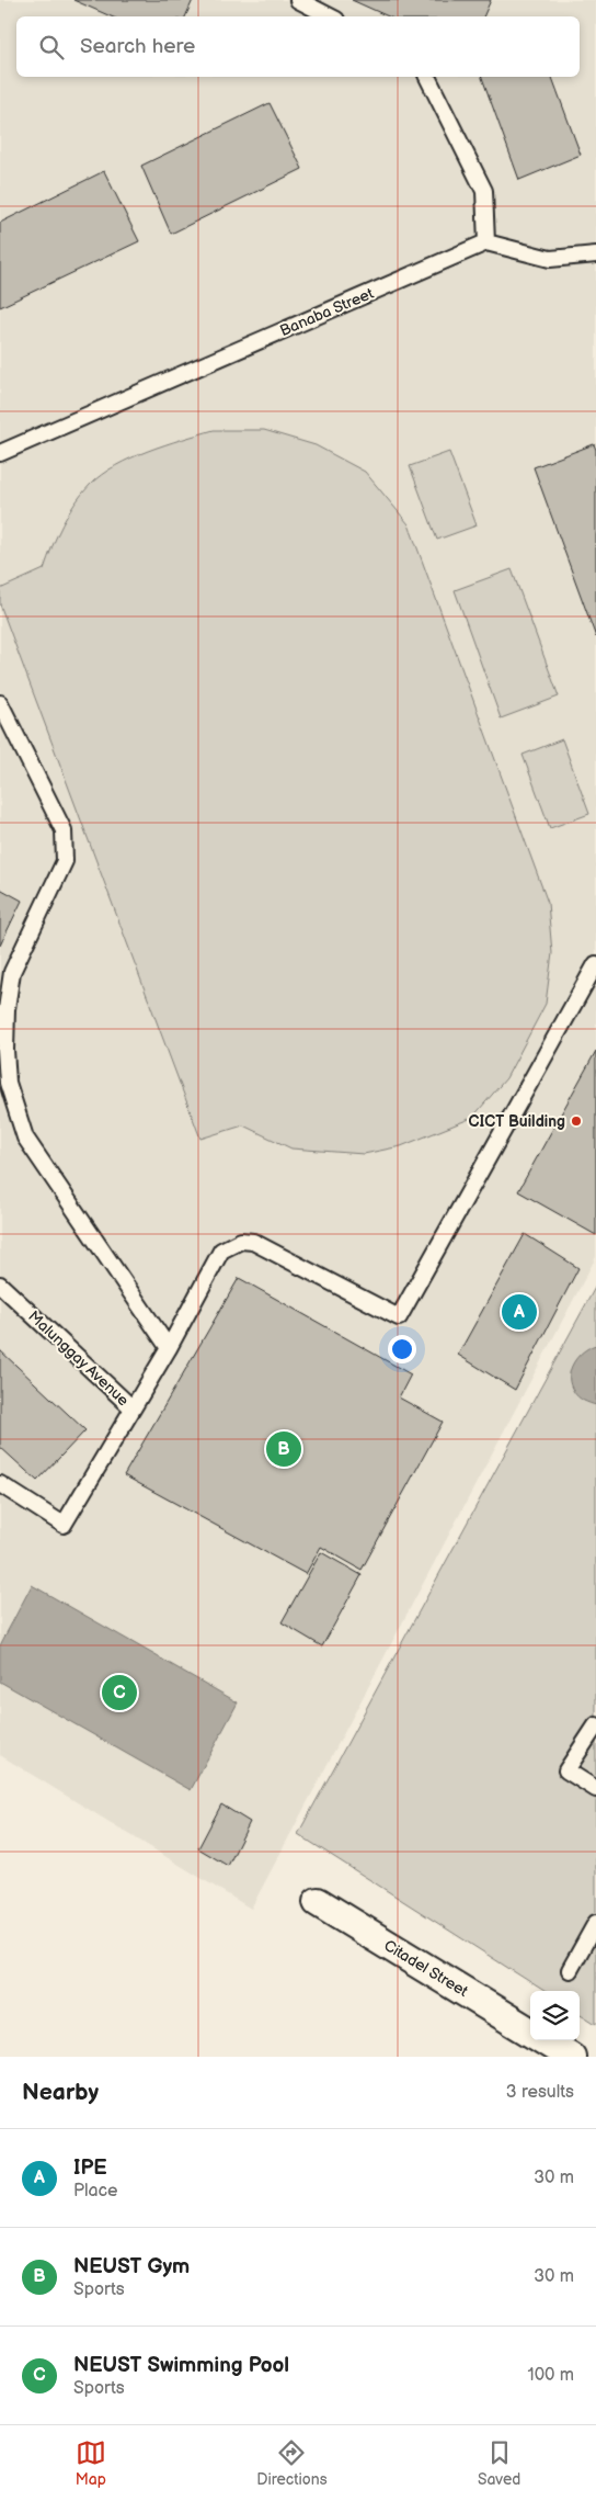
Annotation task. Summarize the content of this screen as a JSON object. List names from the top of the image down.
{
  "streets": {
    "street": ["Citadel Street"],
    "lane": ["Banaba Street", "Malunggay Avenue"]
  },
  "places": ["CICT Building"],
  "page": {
    "search": "Search here",
    "pins": ["A", "B", "C"],
    "heading": ["Nearby", "3 results"],
    "list": [
      {
        "mark": "A",
        "name": "IPE",
        "note": "Place",
        "value": "30 m"
      },
      {
        "mark": "B",
        "name": "NEUST Gym",
        "note": "Sports",
        "value": "30 m"
      },
      {
        "mark": "C",
        "name": "NEUST Swimming Pool",
        "note": "Sports",
        "value": "100 m"
      }
    ],
    "nav": ["Map", "Directions", "Saved"]
  }
}
